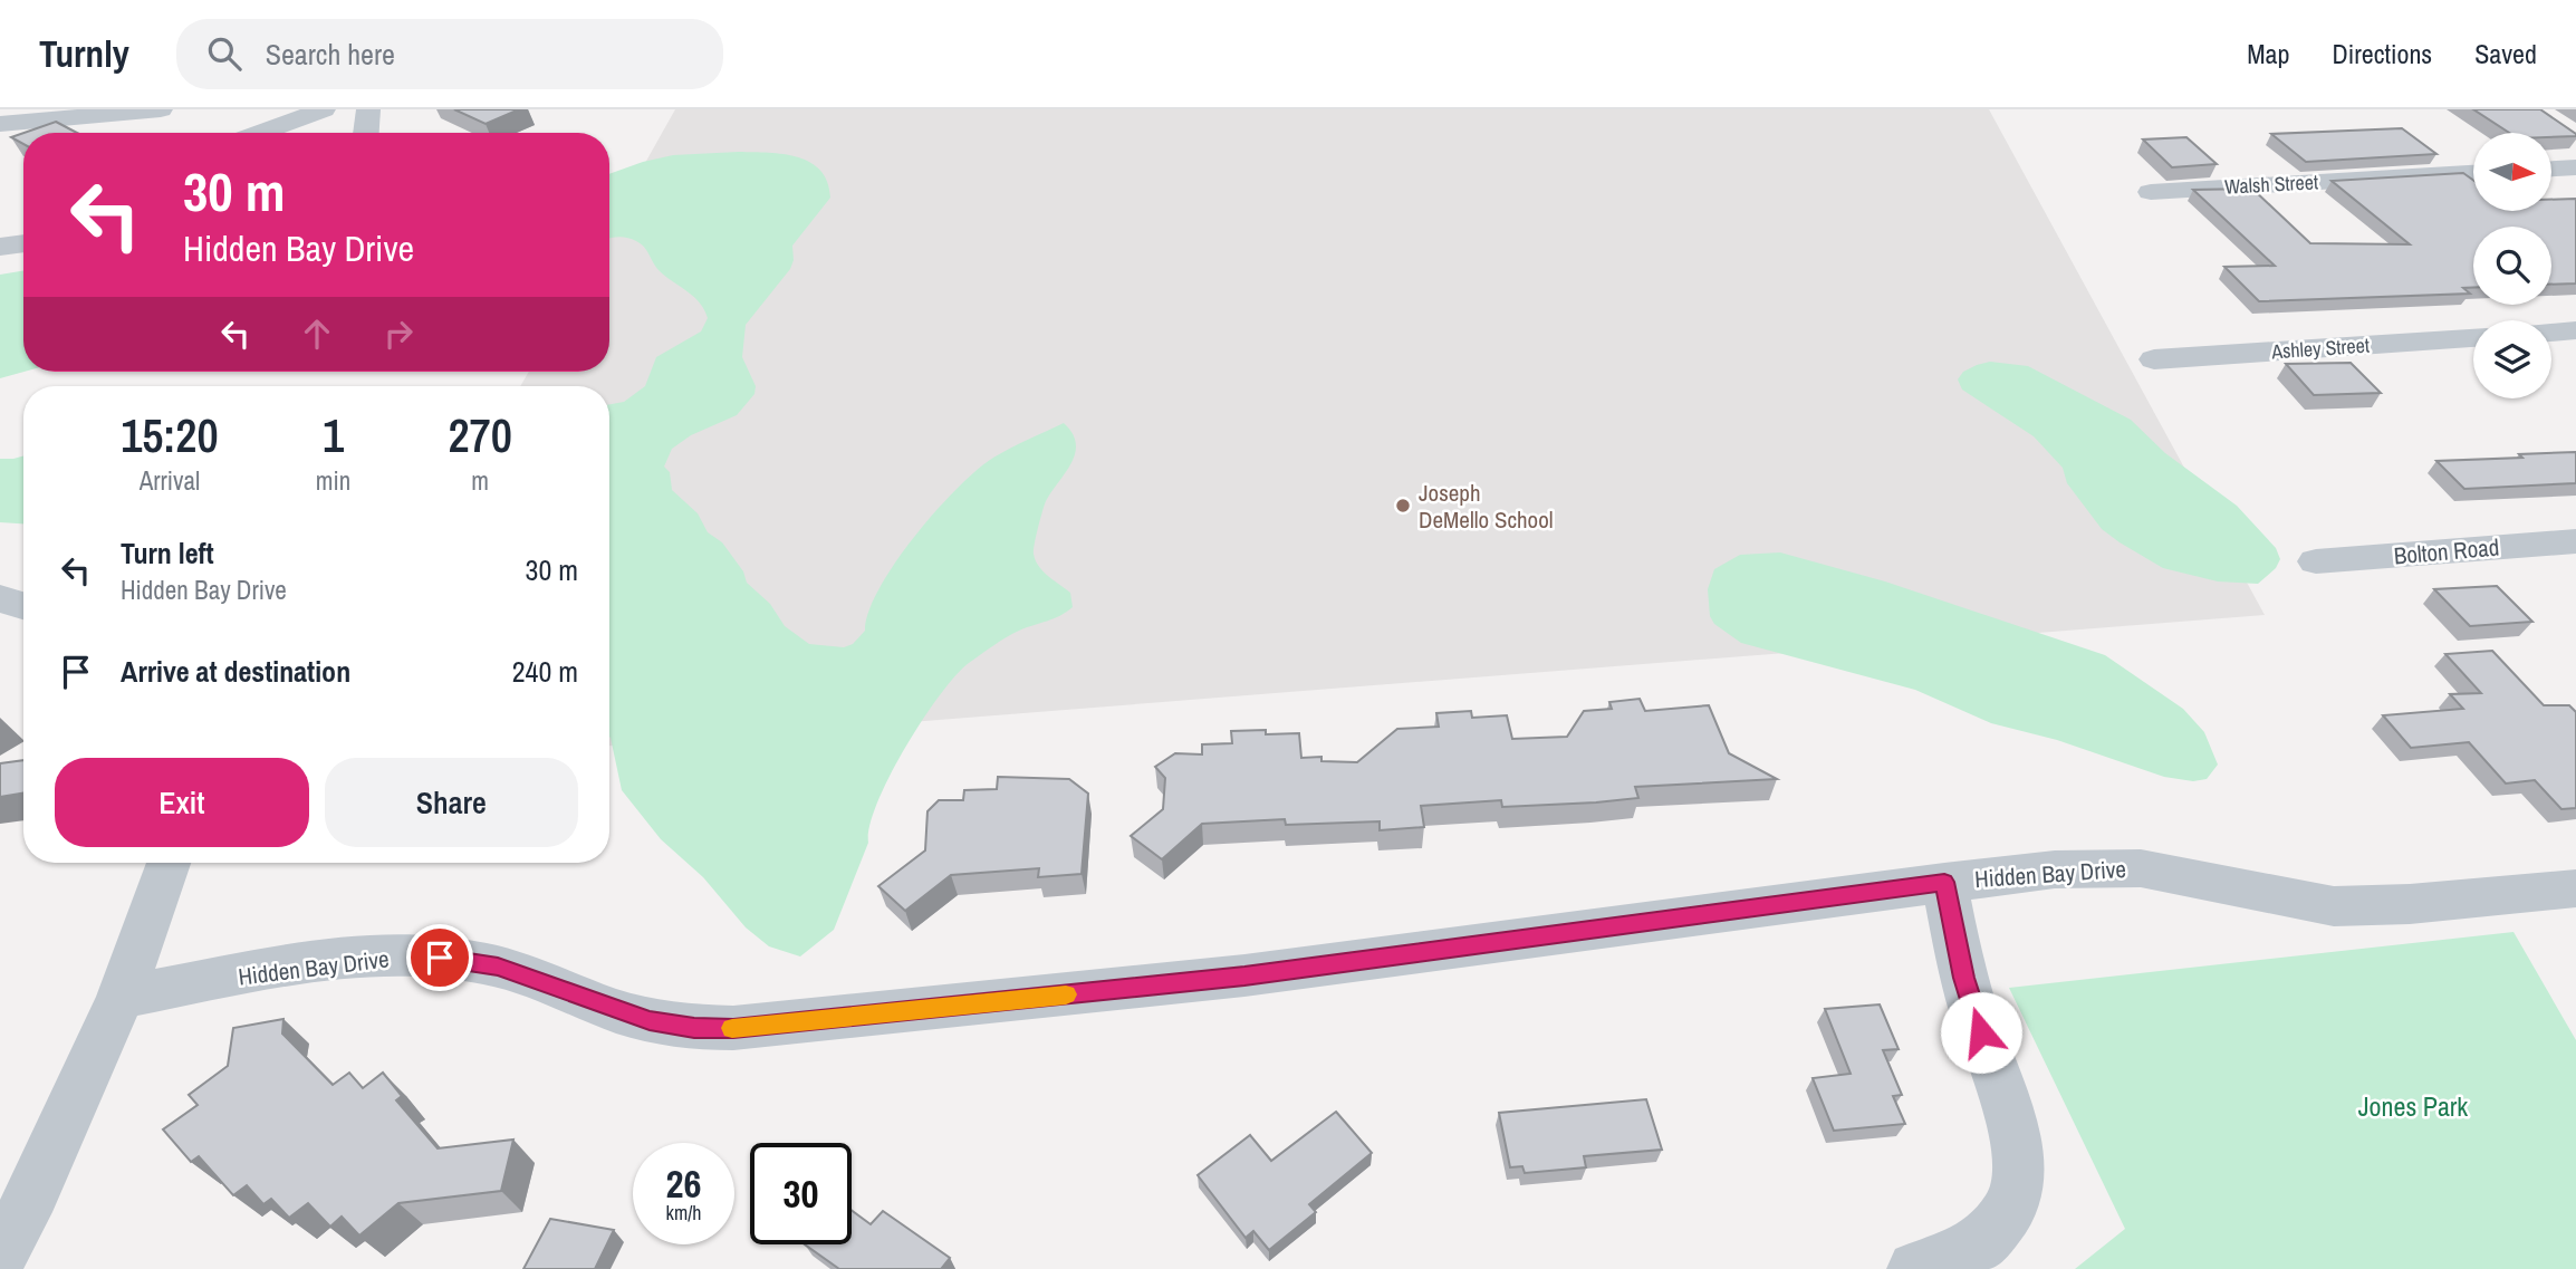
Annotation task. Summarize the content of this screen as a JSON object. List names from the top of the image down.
{
  "streets": {
    "street": [
      "Walsh Street",
      "Ashley Street",
      "Bolton Road",
      "Hidden Bay Drive"
    ]
  },
  "parks": ["Jones Park"],
  "places": ["Joseph DeMello School"],
  "north": "right",
  "page": {
    "header": "Turnly",
    "search": "Search here",
    "nav": ["Map", "Directions", "Saved"],
    "turn": ["30 m", "Hidden Bay Drive"],
    "eta": [
      "15:20",
      "Arrival",
      "1",
      "min",
      "270",
      "m"
    ],
    "list": [
      {
        "name": "Turn left",
        "note": "Hidden Bay Drive",
        "value": "30 m"
      },
      {
        "name": "Arrive at destination",
        "value": "240 m"
      }
    ],
    "buttons": ["Exit", "Share"],
    "speed": "26 km/h",
    "limit": "30"
  }
}
